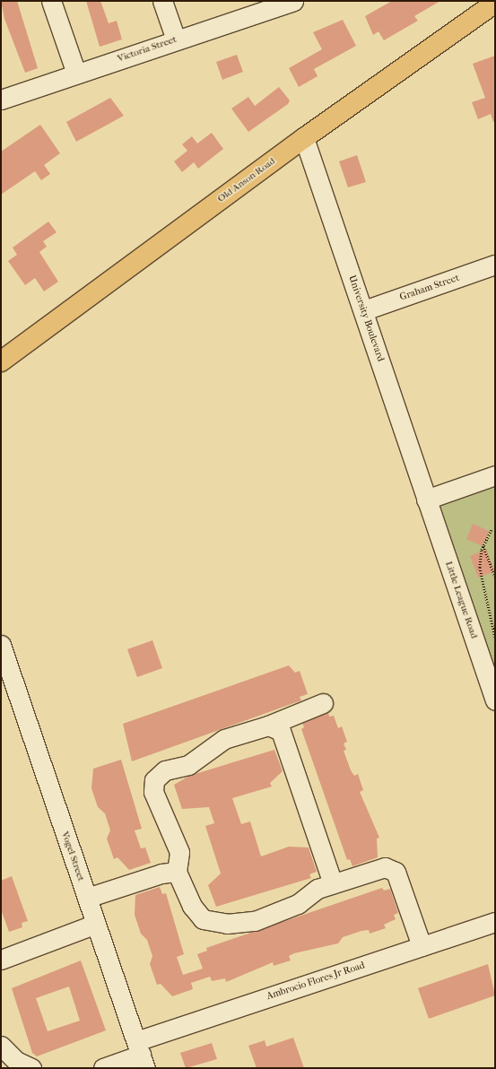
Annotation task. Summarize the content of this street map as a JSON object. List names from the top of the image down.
{
  "streets": {
    "main road": ["Old Anson Road"],
    "street": [
      "Victoria Street",
      "Graham Street",
      "University Boulevard",
      "Little League Road",
      "Vogel Street",
      "Ambrocio Flores Jr Road"
    ]
  },
  "crossings": [
    ["Old Anson Road", "University Boulevard"],
    ["Graham Street", "University Boulevard"],
    ["University Boulevard", "Little League Road"],
    ["Vogel Street", "Ambrocio Flores Jr Road"]
  ]
}
